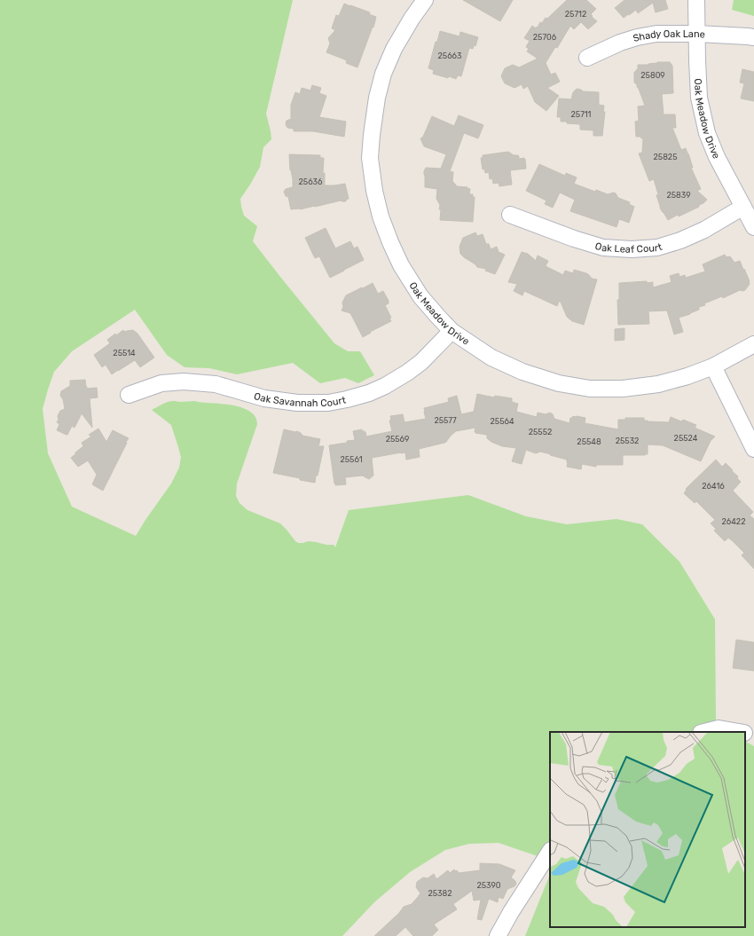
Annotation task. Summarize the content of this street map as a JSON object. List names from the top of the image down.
{
  "streets": {
    "street": [
      "Shady Oak Lane",
      "Oak Meadow Drive",
      "Oak Leaf Court",
      "Oak Savannah Court"
    ]
  },
  "crossings": [
    ["Shady Oak Lane", "Oak Meadow Drive"],
    ["Oak Meadow Drive", "Oak Leaf Court"],
    ["Oak Meadow Drive", "Oak Savannah Court"]
  ],
  "house_numbers": [
    "25712",
    "25706",
    "25663",
    "25809",
    "25711",
    "25825",
    "25636",
    "25839",
    "25514",
    "25577",
    "25564",
    "25552",
    "25524",
    "25569",
    "25532",
    "25548",
    "25561",
    "26416",
    "26422",
    "25390",
    "25382"
  ]
}
